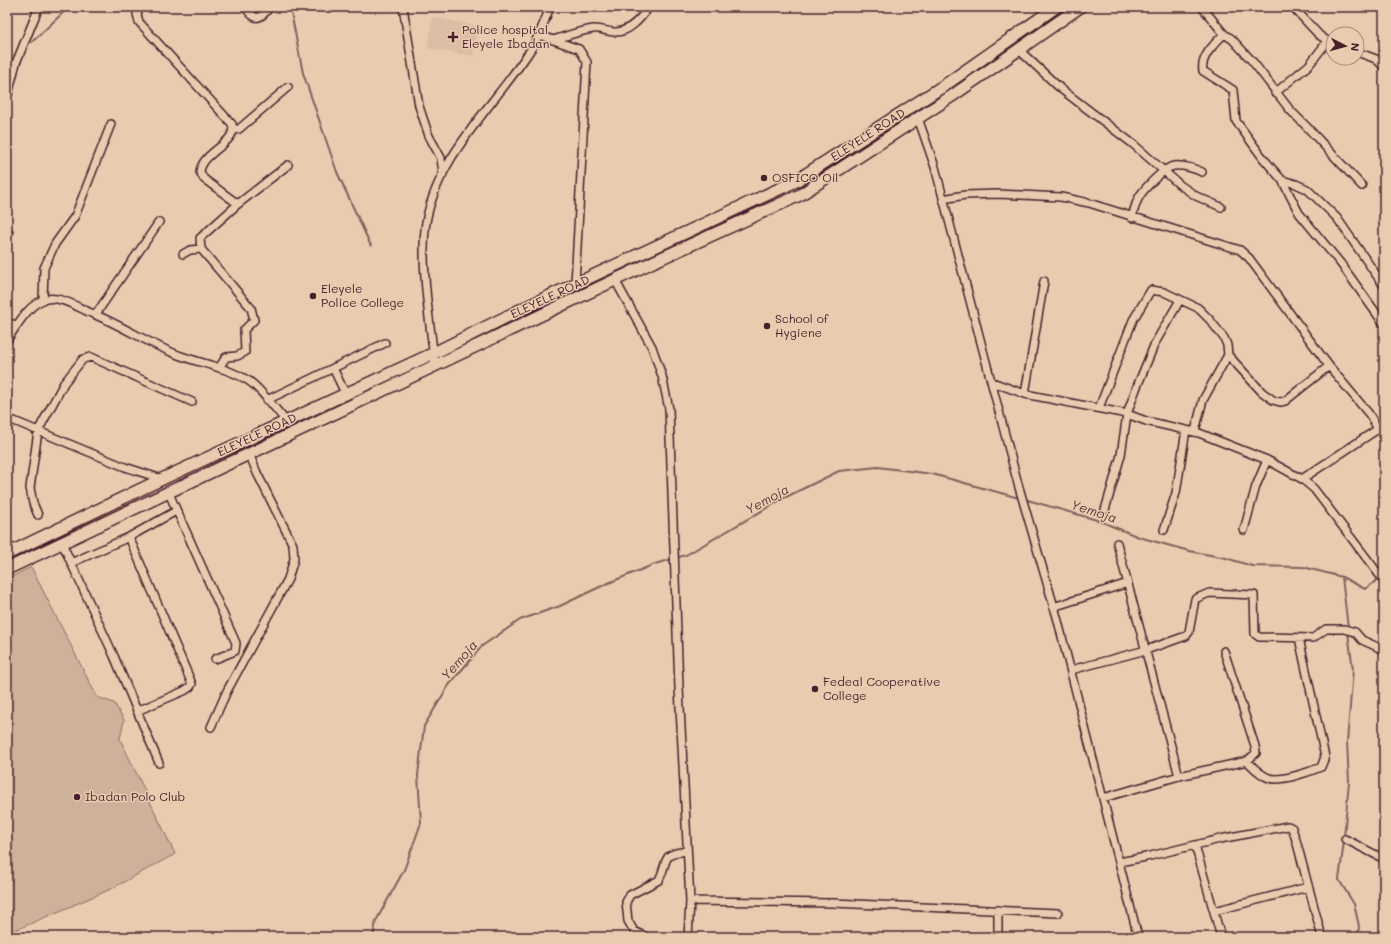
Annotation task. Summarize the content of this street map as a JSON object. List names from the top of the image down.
{
  "streets": {
    "main road": ["ELEYELE ROAD"]
  },
  "water": ["Yemoja"],
  "places": {
    "health": ["Police hospital Eleyele Ibadan"],
    "other": [
      "OSFICO Oil",
      "Eleyele Police College",
      "School of Hygiene",
      "Fedeal Cooperative College",
      "Ibadan Polo Club"
    ]
  },
  "north": "right"
}
